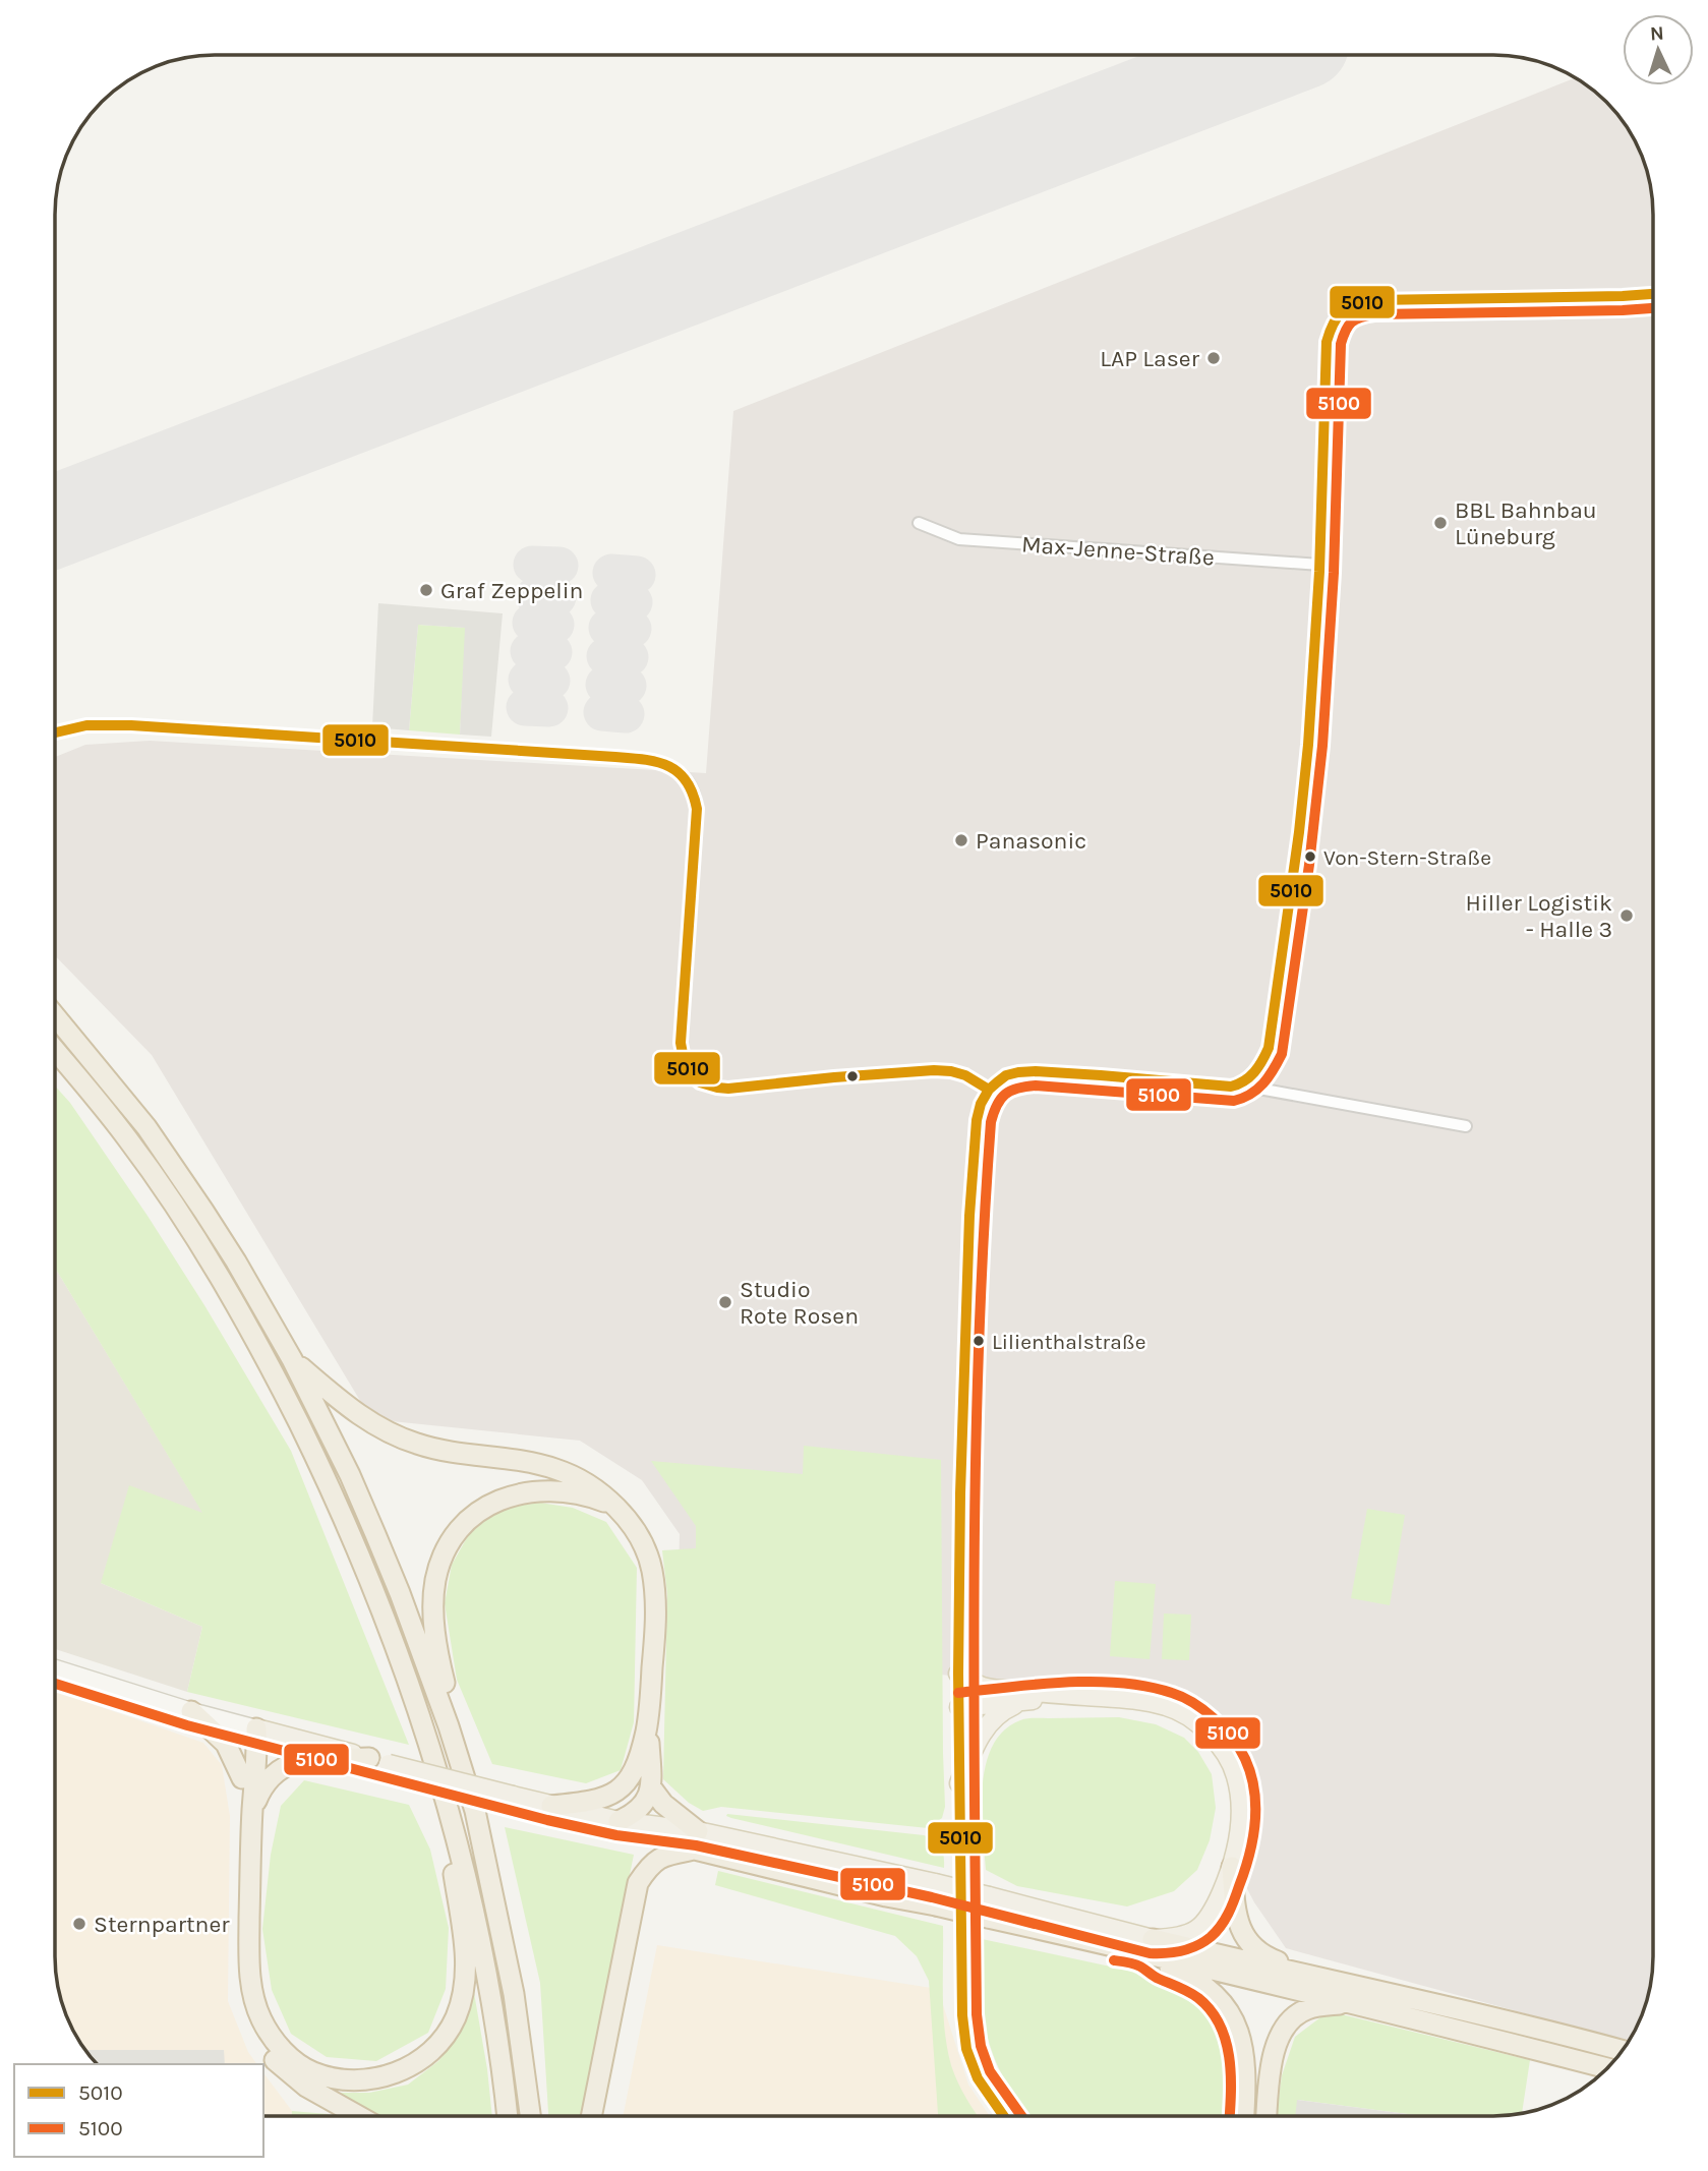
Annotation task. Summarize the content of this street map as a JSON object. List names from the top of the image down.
{
  "streets": {
    "street": ["Max-Jenne-Straße"]
  },
  "places": [
    "LAP Laser",
    "BBL Bahnbau Lüneburg",
    "Graf Zeppelin",
    "Panasonic",
    "Von-Stern-Straße",
    "Hiller Logistik - Halle 3",
    "Studio Rote Rosen",
    "Lilienthalstraße",
    "Sternpartner"
  ],
  "lines": ["transit line 5010", "transit line 5100"],
  "legend": ["5010", "5100"],
  "north": "top"
}
